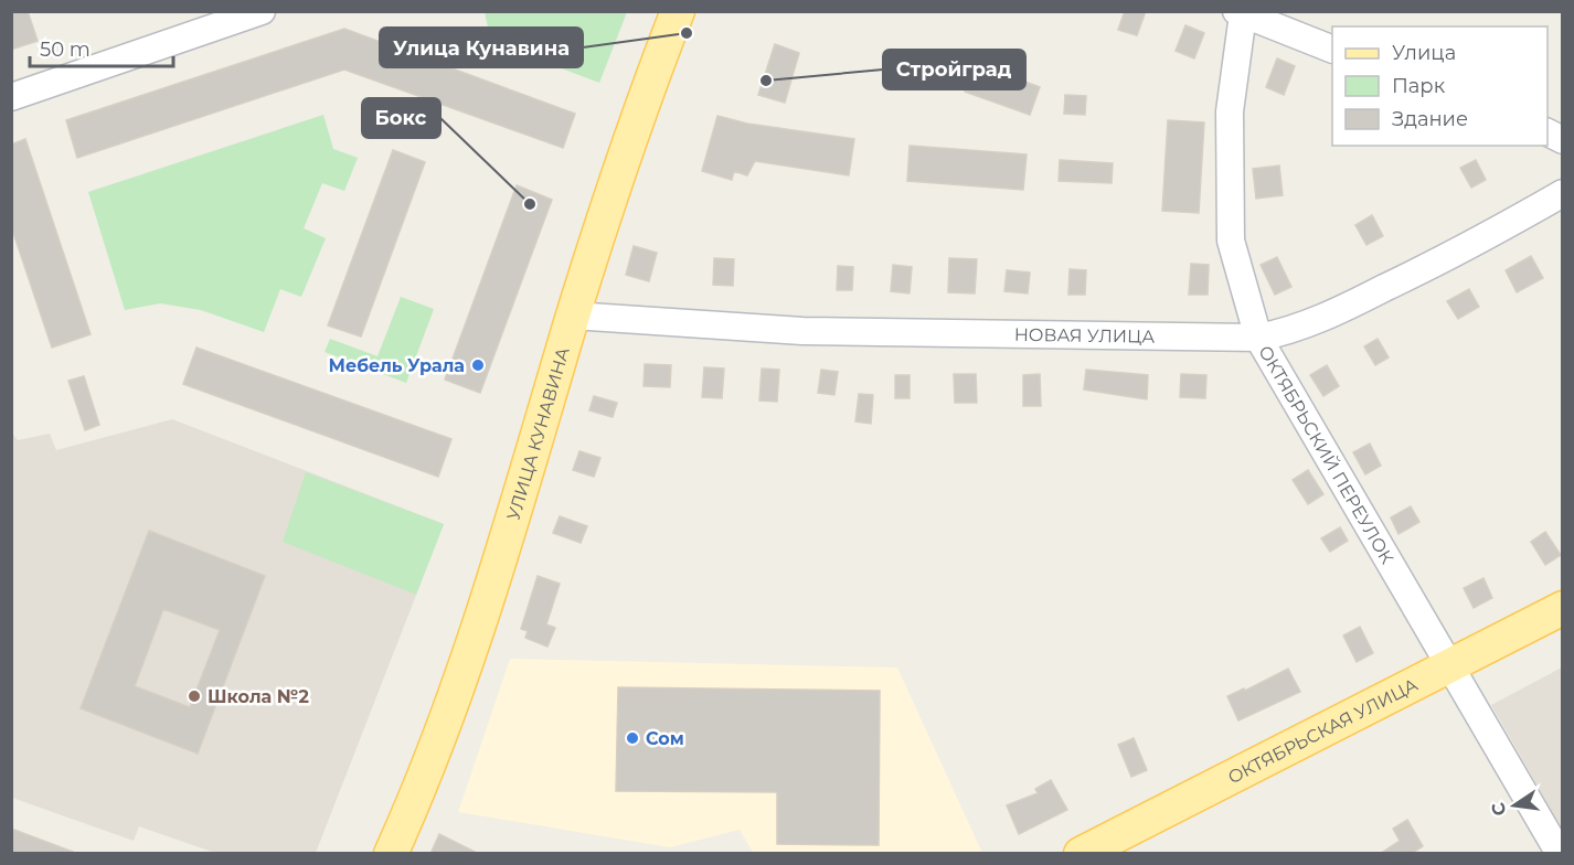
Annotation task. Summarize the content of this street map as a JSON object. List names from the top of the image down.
{
  "streets": {
    "main road": ["УЛИЦА КУНАВИНА", "ОКТЯБРЬСКАЯ УЛИЦА"],
    "street": ["НОВАЯ УЛИЦА", "ОКТЯБРЬСКИЙ ПЕРЕУЛОК"]
  },
  "crossings": [
    ["НОВАЯ УЛИЦА", "УЛИЦА КУНАВИНА"],
    ["НОВАЯ УЛИЦА", "ОКТЯБРЬСКИЙ ПЕРЕУЛОК"],
    ["ОКТЯБРЬСКИЙ ПЕРЕУЛОК", "ОКТЯБРЬСКАЯ УЛИЦА"]
  ],
  "places": [
    "Улица Кунавина",
    "Стройград",
    "Бокс",
    "Мебель Урала",
    "Школа №2",
    "Сом"
  ],
  "legend": ["Улица", "Парк", "Здание"],
  "scale_bar": "50 m",
  "north": "left"
}
